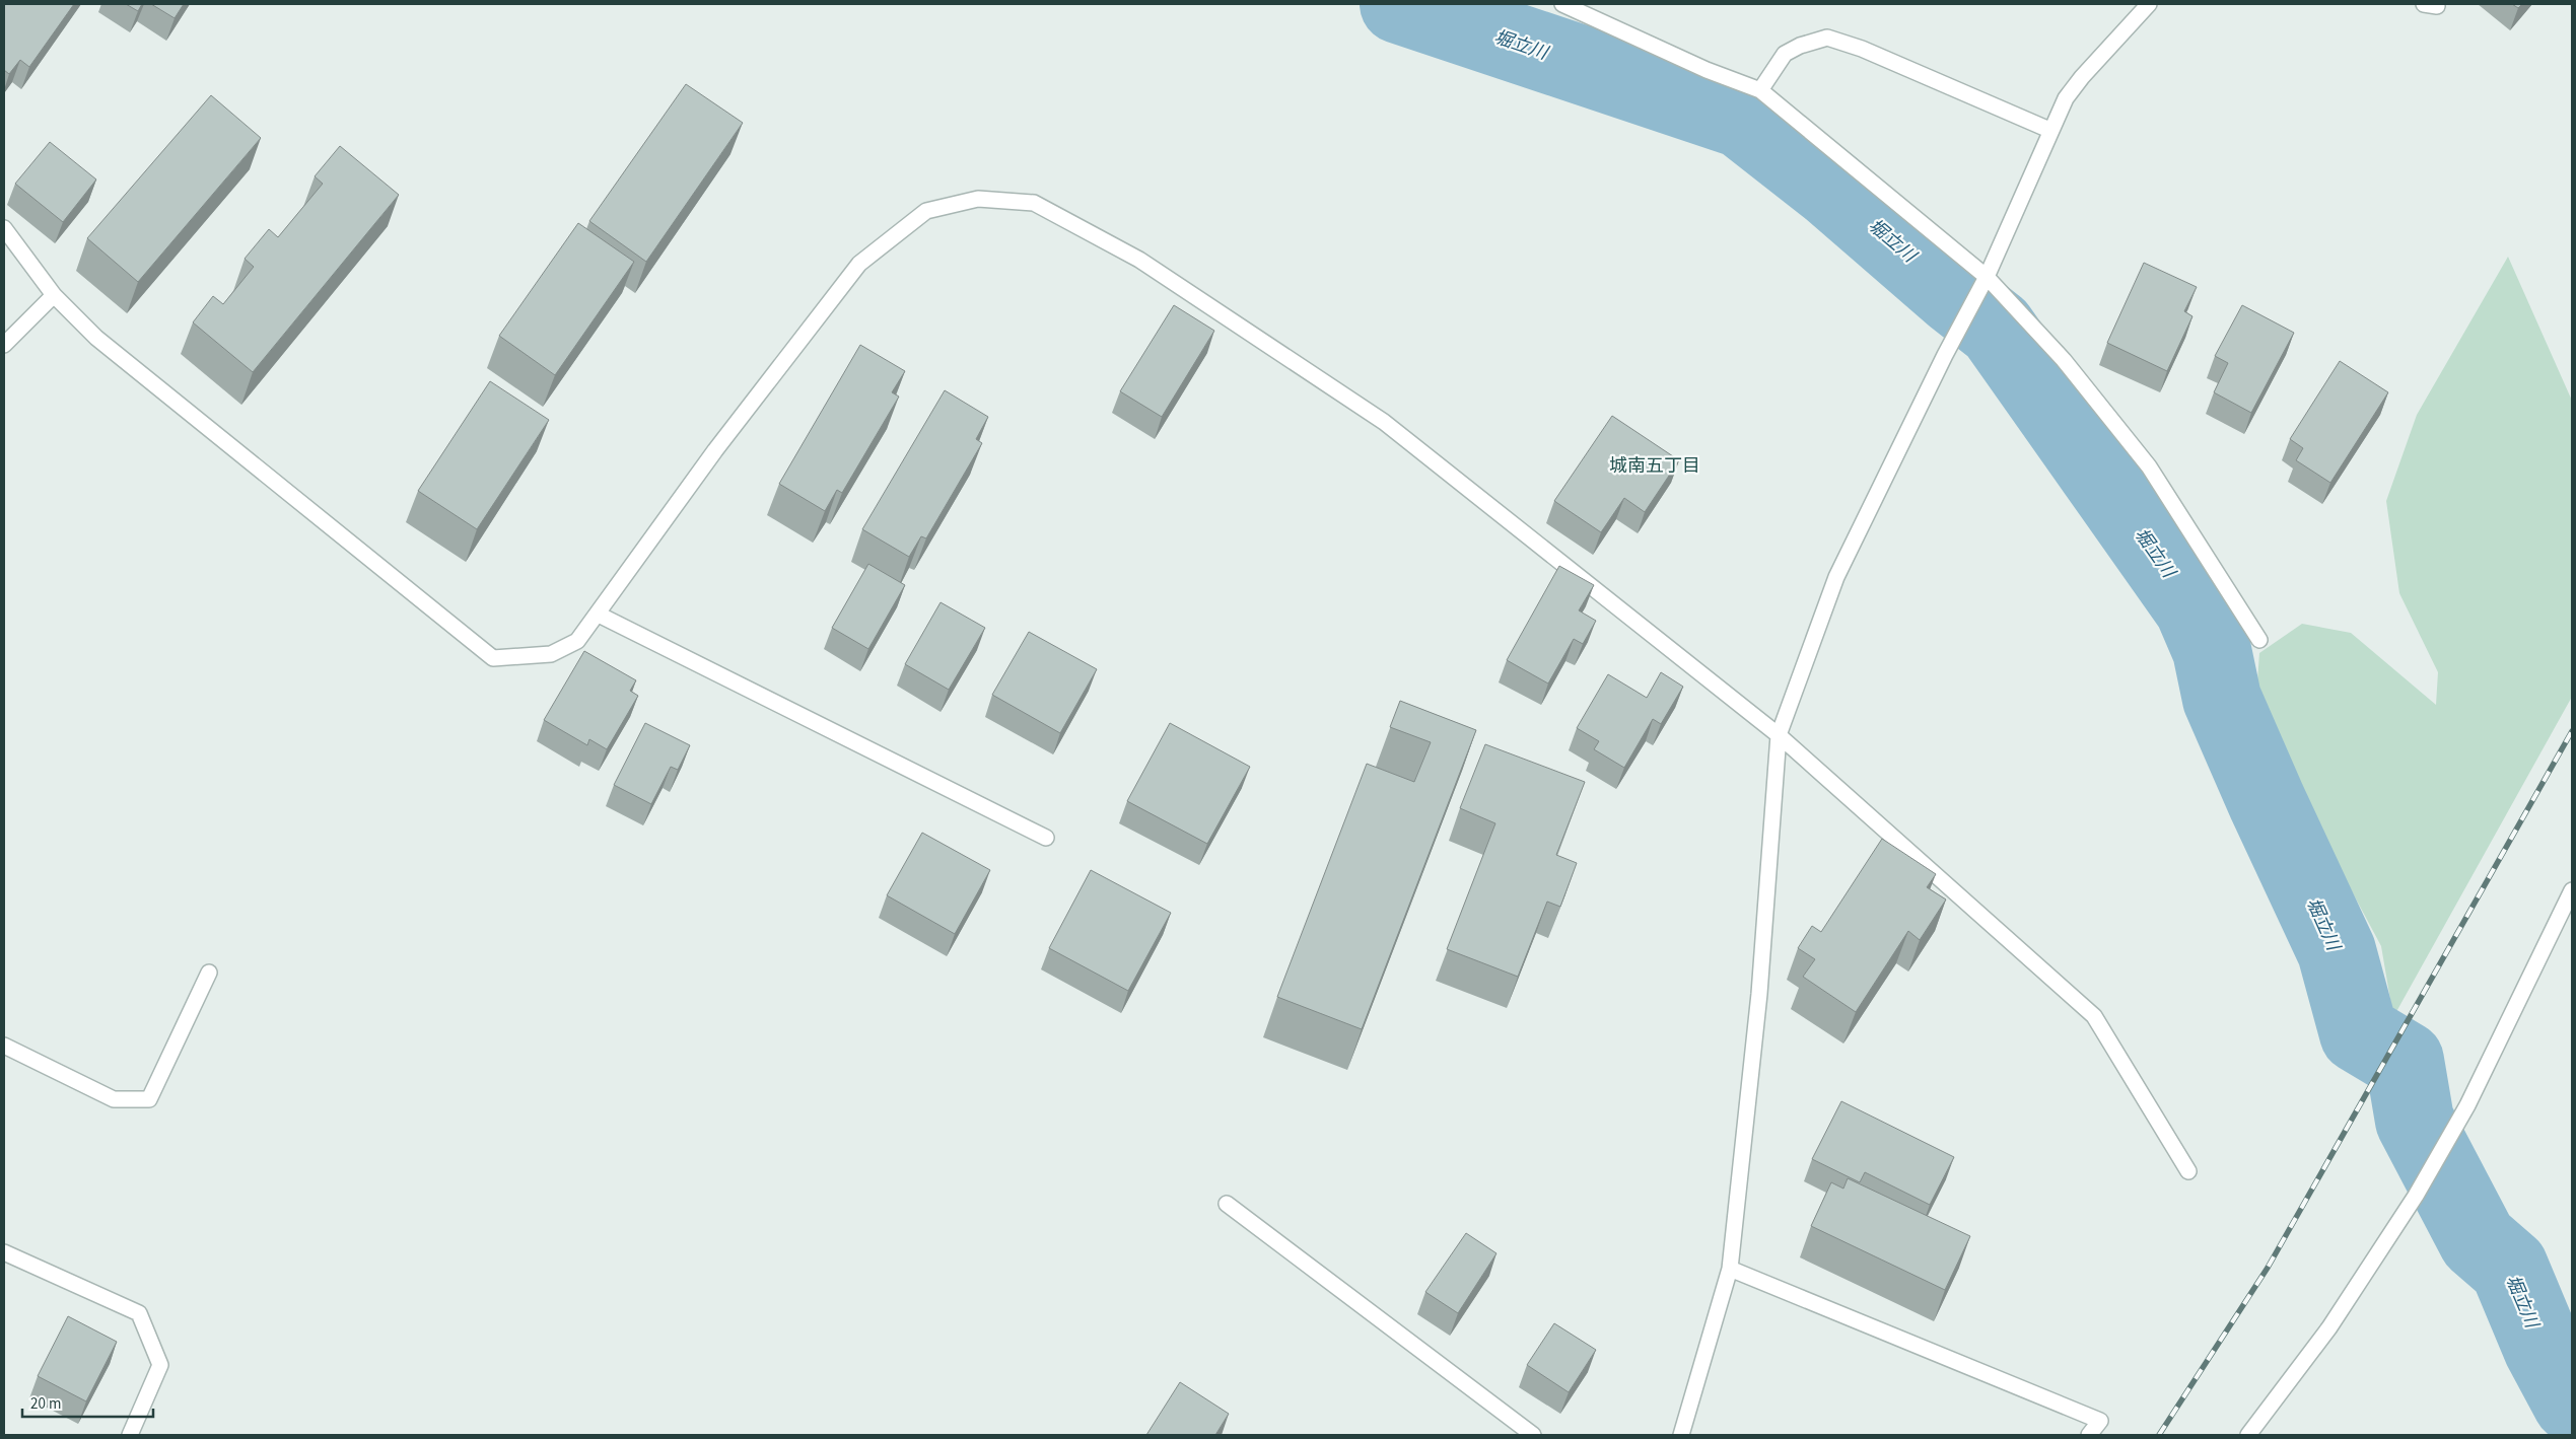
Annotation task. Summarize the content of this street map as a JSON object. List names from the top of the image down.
{
  "districts": ["城南五丁目"],
  "water": ["堀立川"],
  "scale_bar": "20 m"
}
